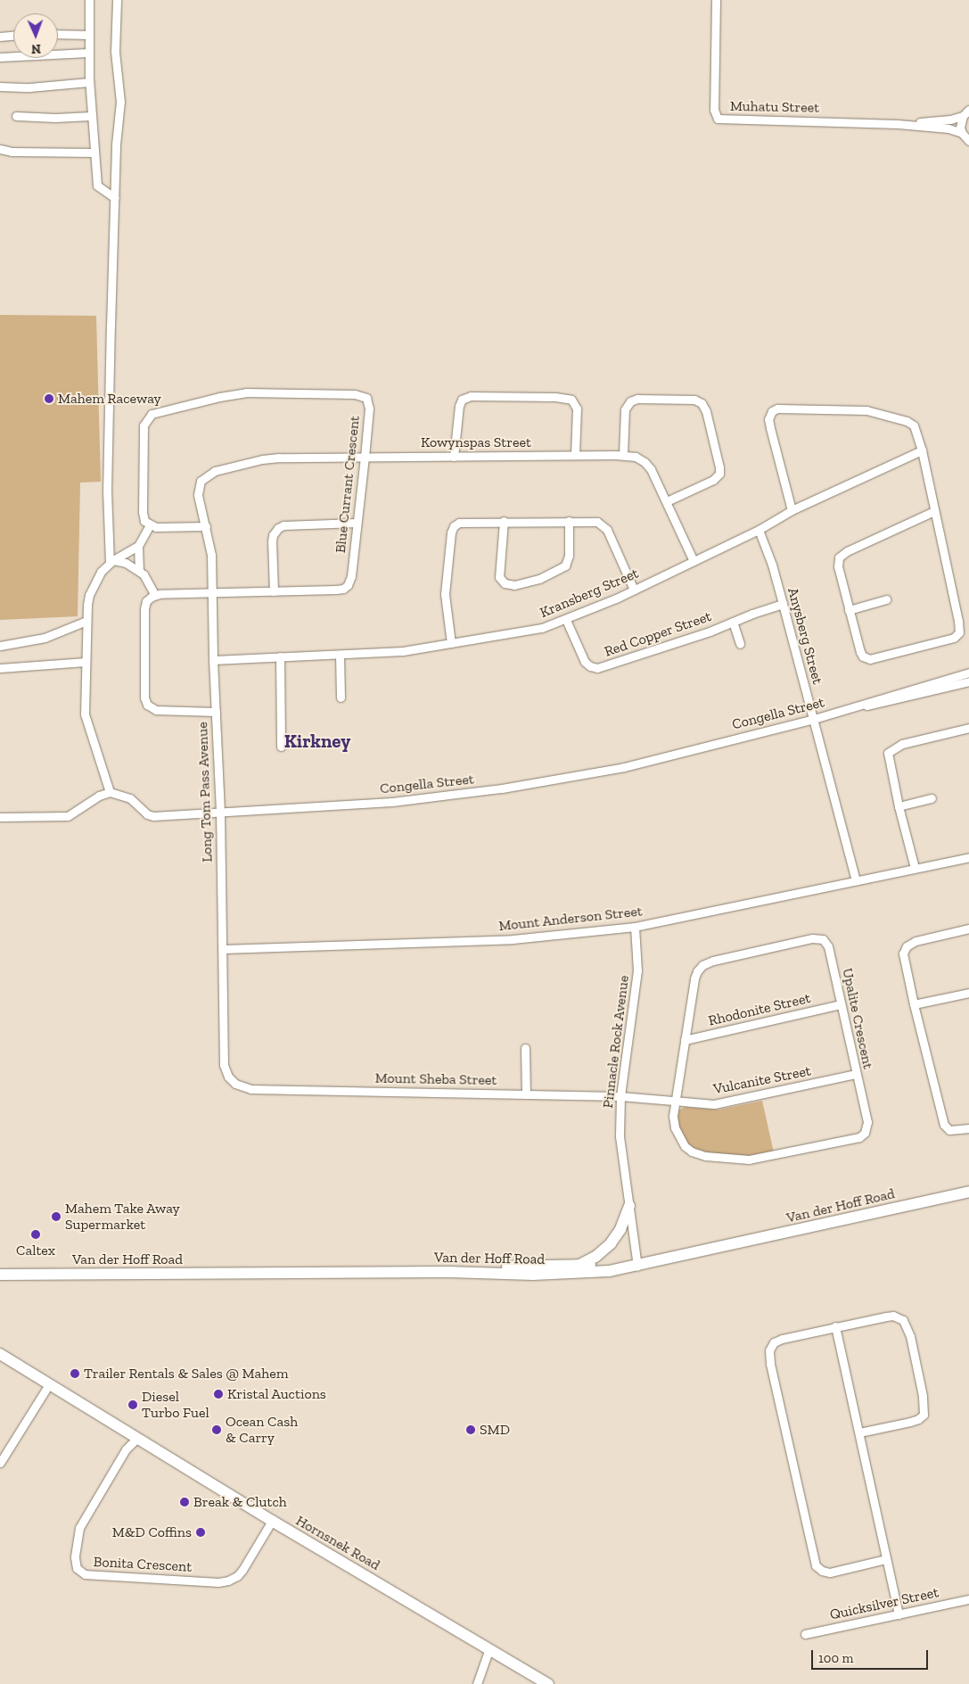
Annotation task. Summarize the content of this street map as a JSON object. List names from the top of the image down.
{
  "streets": {
    "main road": ["Van der Hoff Road", "Hornsnek Road"],
    "street": [
      "Muhatu Street",
      "Kowynspas Street",
      "Blue Currant Crescent",
      "Kransberg Street",
      "Red Copper Street",
      "Anysberg Street",
      "Congella Street",
      "Long Tom Pass Avenue",
      "Mount Anderson Street",
      "Rhodonite Street",
      "Upalite Crescent",
      "Pinnacle Rock Avenue",
      "Mount Sheba Street",
      "Vulcanite Street",
      "Bonita Crescent",
      "Quicksilver Street"
    ]
  },
  "crossings": [
    ["Kowynspas Street", "Blue Currant Crescent"],
    ["Kowynspas Street", "Kransberg Street"],
    ["Kowynspas Street", "Long Tom Pass Avenue"],
    ["Blue Currant Crescent", "Long Tom Pass Avenue"],
    ["Kransberg Street", "Red Copper Street"],
    ["Kransberg Street", "Anysberg Street"],
    ["Kransberg Street", "Long Tom Pass Avenue"],
    ["Red Copper Street", "Anysberg Street"],
    ["Anysberg Street", "Congella Street"],
    ["Anysberg Street", "Mount Anderson Street"],
    ["Congella Street", "Long Tom Pass Avenue"],
    ["Long Tom Pass Avenue", "Mount Anderson Street"],
    ["Long Tom Pass Avenue", "Mount Sheba Street"],
    ["Mount Anderson Street", "Pinnacle Rock Avenue"],
    ["Rhodonite Street", "Upalite Crescent"],
    ["Upalite Crescent", "Vulcanite Street"],
    ["Pinnacle Rock Avenue", "Mount Sheba Street"],
    ["Pinnacle Rock Avenue", "Vulcanite Street"],
    ["Pinnacle Rock Avenue", "Van der Hoff Road"],
    ["Mount Sheba Street", "Vulcanite Street"],
    ["Hornsnek Road", "Bonita Crescent"]
  ],
  "districts": ["Kirkney"],
  "places": [
    "Mahem Raceway",
    "Mahem Take Away Supermarket",
    "Caltex",
    "Trailer Rentals & Sales @ Mahem",
    "Kristal Auctions",
    "Diesel Turbo Fuel",
    "Ocean Cash & Carry",
    "SMD",
    "Break & Clutch",
    "M&D Coffins"
  ],
  "scale_bar": "100 m",
  "north": "bottom"
}
